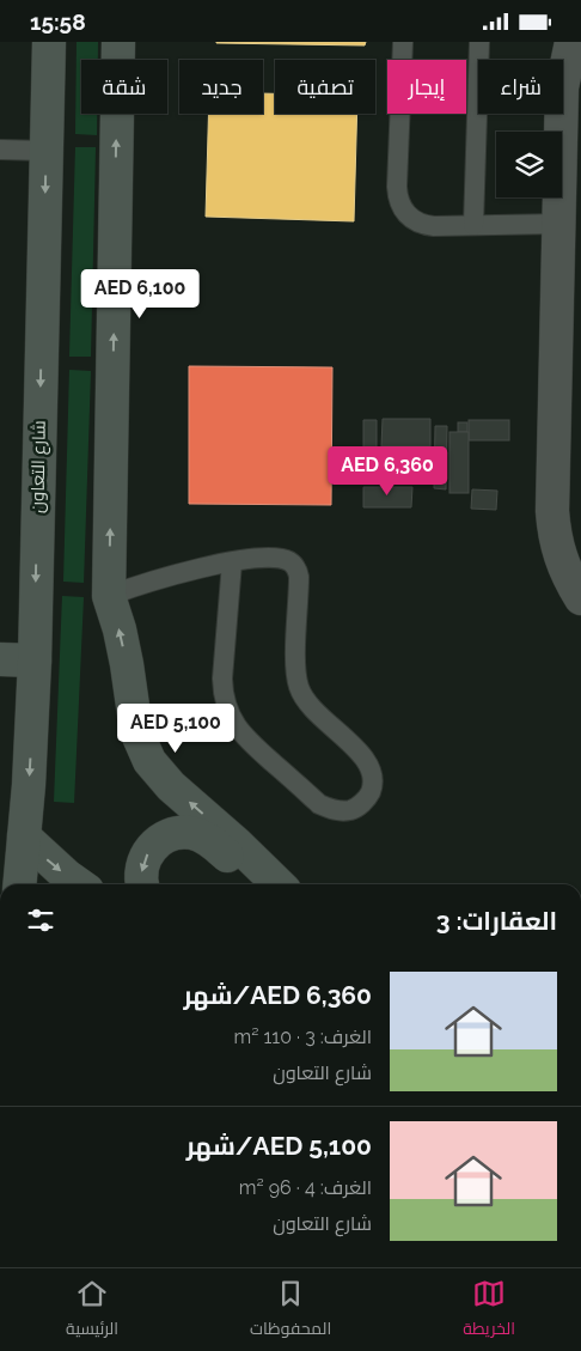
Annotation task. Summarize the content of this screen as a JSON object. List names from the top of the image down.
{
  "streets": {
    "main road": ["شارع التعاون"]
  },
  "page": {
    "status": "15:58",
    "chip": [
      "شراء",
      "إيجار",
      "تصفية",
      "جديد",
      "شقة"
    ],
    "price": ["AED 6,100", "AED 6,360", "AED 5,100"],
    "heading": "العقارات: 3",
    "list": [
      {
        "name": "AED 6,360/شهر",
        "note": "الغرف: 3 · 110 m² · شارع التعاون"
      },
      {
        "name": "AED 5,100/شهر",
        "note": "الغرف: 4 · 96 m² · شارع التعاون"
      }
    ],
    "tabs": ["الخريطة", "المحفوظات", "الرئيسية"]
  }
}
